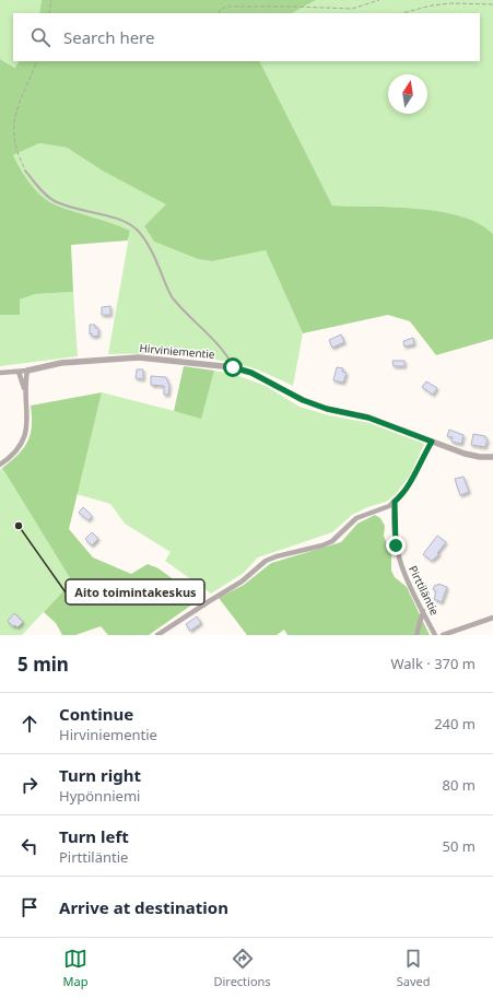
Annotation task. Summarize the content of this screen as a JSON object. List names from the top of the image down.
{
  "streets": {
    "street": ["Hirviniementie", "Pirttiläntie"]
  },
  "places": ["Aito toimintakeskus"],
  "north": "top",
  "page": {
    "search": "Search here",
    "heading": ["5 min", "Walk · 370 m"],
    "list": [
      ["Continue", "Hirviniementie", "240 m"],
      ["Turn right", "Hypönniemi", "80 m"],
      ["Turn left", "Pirttiläntie", "50 m"],
      "Arrive at destination"
    ],
    "nav": ["Map", "Directions", "Saved"]
  }
}
